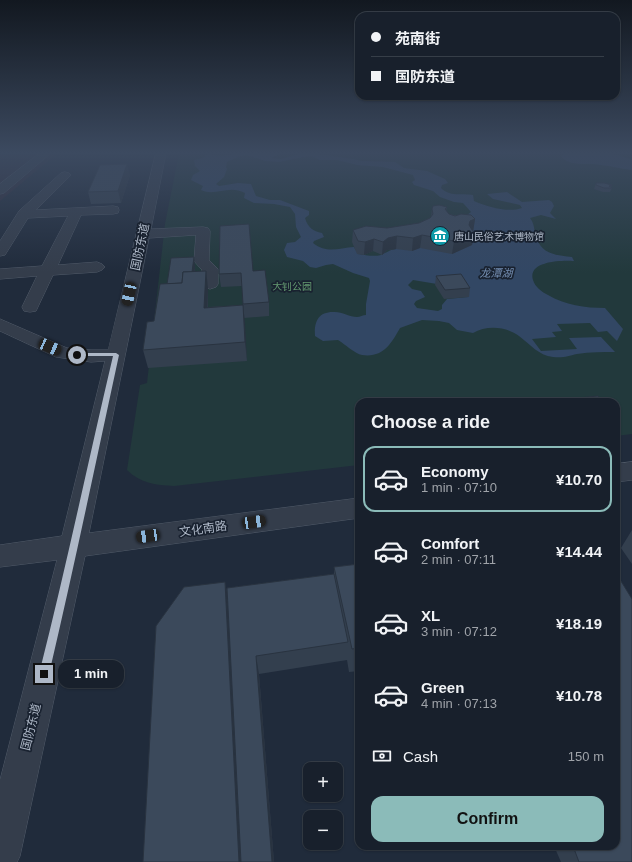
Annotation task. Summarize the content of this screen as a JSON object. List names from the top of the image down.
{
  "streets": {
    "street": ["国防东道", "文化南路"]
  },
  "crossings": [
    ["国防东道", "文化南路"]
  ],
  "water": ["龙潭湖"],
  "parks": ["大钊公园"],
  "places": {
    "museum": ["唐山民俗艺术博物馆"]
  },
  "page": {
    "banner": ["苑南街", "国防东道"],
    "heading": "Choose a ride",
    "list": [
      {
        "name": "Economy",
        "note": "1 min · 07:10",
        "value": "¥10.70"
      },
      {
        "name": "Comfort",
        "note": "2 min · 07:11",
        "value": "¥14.44"
      },
      {
        "name": "XL",
        "note": "3 min · 07:12",
        "value": "¥18.19"
      },
      {
        "name": "Green",
        "note": "4 min · 07:13",
        "value": "¥10.78"
      }
    ],
    "bubble": "1 min",
    "pay": ["Cash", "150 m"],
    "map_buttons": ["+", "−"],
    "buttons": "Confirm"
  }
}
